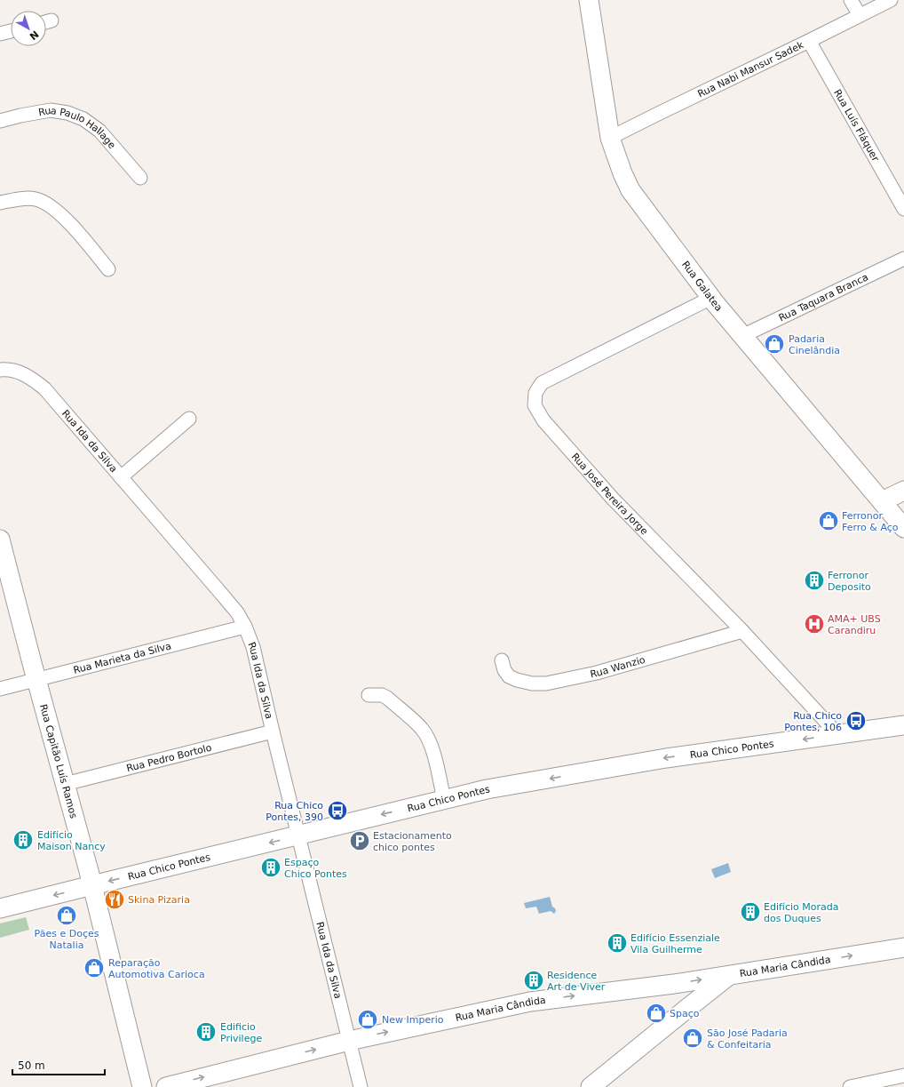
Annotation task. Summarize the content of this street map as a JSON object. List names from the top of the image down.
{
  "streets": {
    "main road": [
      "Rua Galatea",
      "Rua Chico Pontes",
      "Rua Capitão Luís Ramos",
      "Rua Maria Cândida"
    ],
    "street": [
      "Rua Nabi Mansur Sadek",
      "Rua Luís Fláquer",
      "Rua Paulo Hallage",
      "Rua Taquara Branca",
      "Rua Ida da Silva",
      "Rua José Pereira Jorge",
      "Rua Marieta da Silva",
      "Rua Wanzio",
      "Rua Pedro Bortolo"
    ]
  },
  "crossings": [
    ["Rua Nabi Mansur Sadek", "Rua Luís Fláquer"],
    ["Rua Nabi Mansur Sadek", "Rua Galatea"],
    ["Rua Galatea", "Rua Taquara Branca"],
    ["Rua Galatea", "Rua José Pereira Jorge"],
    ["Rua Ida da Silva", "Rua Marieta da Silva"],
    ["Rua Ida da Silva", "Rua Chico Pontes"],
    ["Rua Ida da Silva", "Rua Pedro Bortolo"],
    ["Rua Ida da Silva", "Rua Maria Cândida"],
    ["Rua José Pereira Jorge", "Rua Wanzio"],
    ["Rua José Pereira Jorge", "Rua Chico Pontes"],
    ["Rua Marieta da Silva", "Rua Capitão Luís Ramos"],
    ["Rua Chico Pontes", "Rua Capitão Luís Ramos"],
    ["Rua Pedro Bortolo", "Rua Capitão Luís Ramos"]
  ],
  "one_way": ["Rua Chico Pontes", "Rua Maria Cândida"],
  "places": {
    "shop": [
      "Padaria Cinelândia",
      "Ferronor Ferro & Aço",
      "Pães e Doçes Natalia",
      "Reparação Automotiva Carioca",
      "Spaço",
      "New Imperio",
      "São José Padaria & Confeitaria"
    ],
    "building": [
      "Ferronor Deposito",
      "Edifício Maison Nancy",
      "Espaço Chico Pontes",
      "Edifício Morada dos Duques",
      "Edifício Essenziale Vila Guilherme",
      "Residence Art de Viver",
      "Edificio Privilege"
    ],
    "hospital": ["AMA+ UBS Carandiru"],
    "bus stop": ["Rua Chico Pontes, 106", "Rua Chico Pontes, 390"],
    "parking": ["Estacionamento chico pontes"],
    "restaurant": ["Skina Pizaria"]
  },
  "scale_bar": "50 m",
  "north": "bottom right"
}
